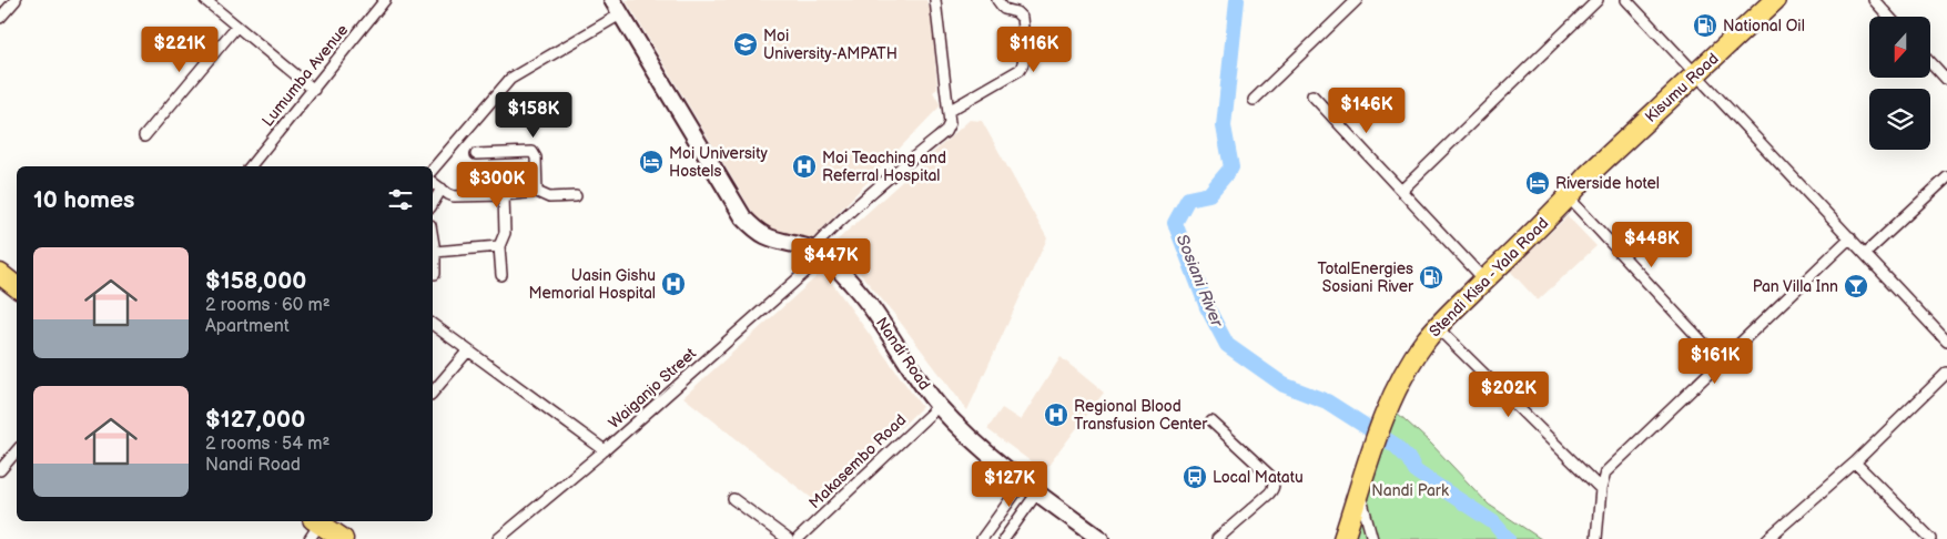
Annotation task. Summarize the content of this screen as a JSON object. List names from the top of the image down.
{
  "streets": {
    "highway": ["Kisumu Road", "Stendi Kisa - Yala Road"],
    "street": [
      "Lumumba Avenue",
      "Nandi Road",
      "Waiganjo Street",
      "Makasembo Road"
    ]
  },
  "crossings": [
    ["Kisumu Road", "Stendi Kisa - Yala Road"],
    ["Nandi Road", "Waiganjo Street"],
    ["Nandi Road", "Makasembo Road"]
  ],
  "water": ["Sosiani River"],
  "parks": ["Nandi Park"],
  "places": {
    "fuel station": ["National Oil", "TotalEnergies Sosiani River"],
    "school or university": ["Moi University-AMPATH"],
    "hotel": ["Moi University Hostels", "Riverside hotel"],
    "hospital": ["Moi Teaching and Referral Hospital", "Uasin Gishu Memorial Hospital", "Regional Blood Transfusion Center"],
    "bar": ["Pan Villa Inn"],
    "bus stop": ["Local Matatu"]
  },
  "north": "bottom",
  "page": {
    "price": [
      "$221K",
      "$116K",
      "$146K",
      "$158K",
      "$300K",
      "$448K",
      "$447K",
      "$161K",
      "$202K",
      "$127K"
    ],
    "heading": "10 homes",
    "list": [
      {
        "name": "$158,000",
        "note": "2 rooms · 60 m² · Apartment"
      },
      {
        "name": "$127,000",
        "note": "2 rooms · 54 m² · Nandi Road"
      }
    ]
  }
}
